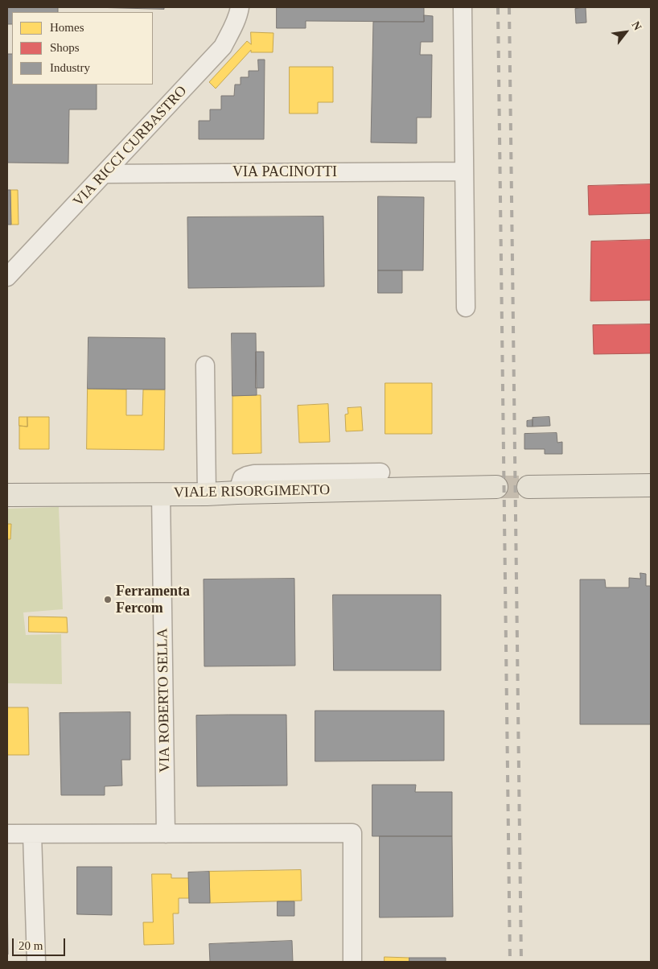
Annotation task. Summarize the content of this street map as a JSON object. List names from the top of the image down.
{
  "streets": {
    "main road": ["VIALE RISORGIMENTO"],
    "street": ["VIA RICCI CURBASTRO", "VIA PACINOTTI", "VIA ROBERTO SELLA"]
  },
  "crossings": [
    ["VIA RICCI CURBASTRO", "VIA PACINOTTI"],
    ["VIALE RISORGIMENTO", "VIA ROBERTO SELLA"]
  ],
  "places": ["Ferramenta Fercom"],
  "legend": ["Homes", "Shops", "Industry"],
  "scale_bar": "20 m",
  "north": "top right"
}
